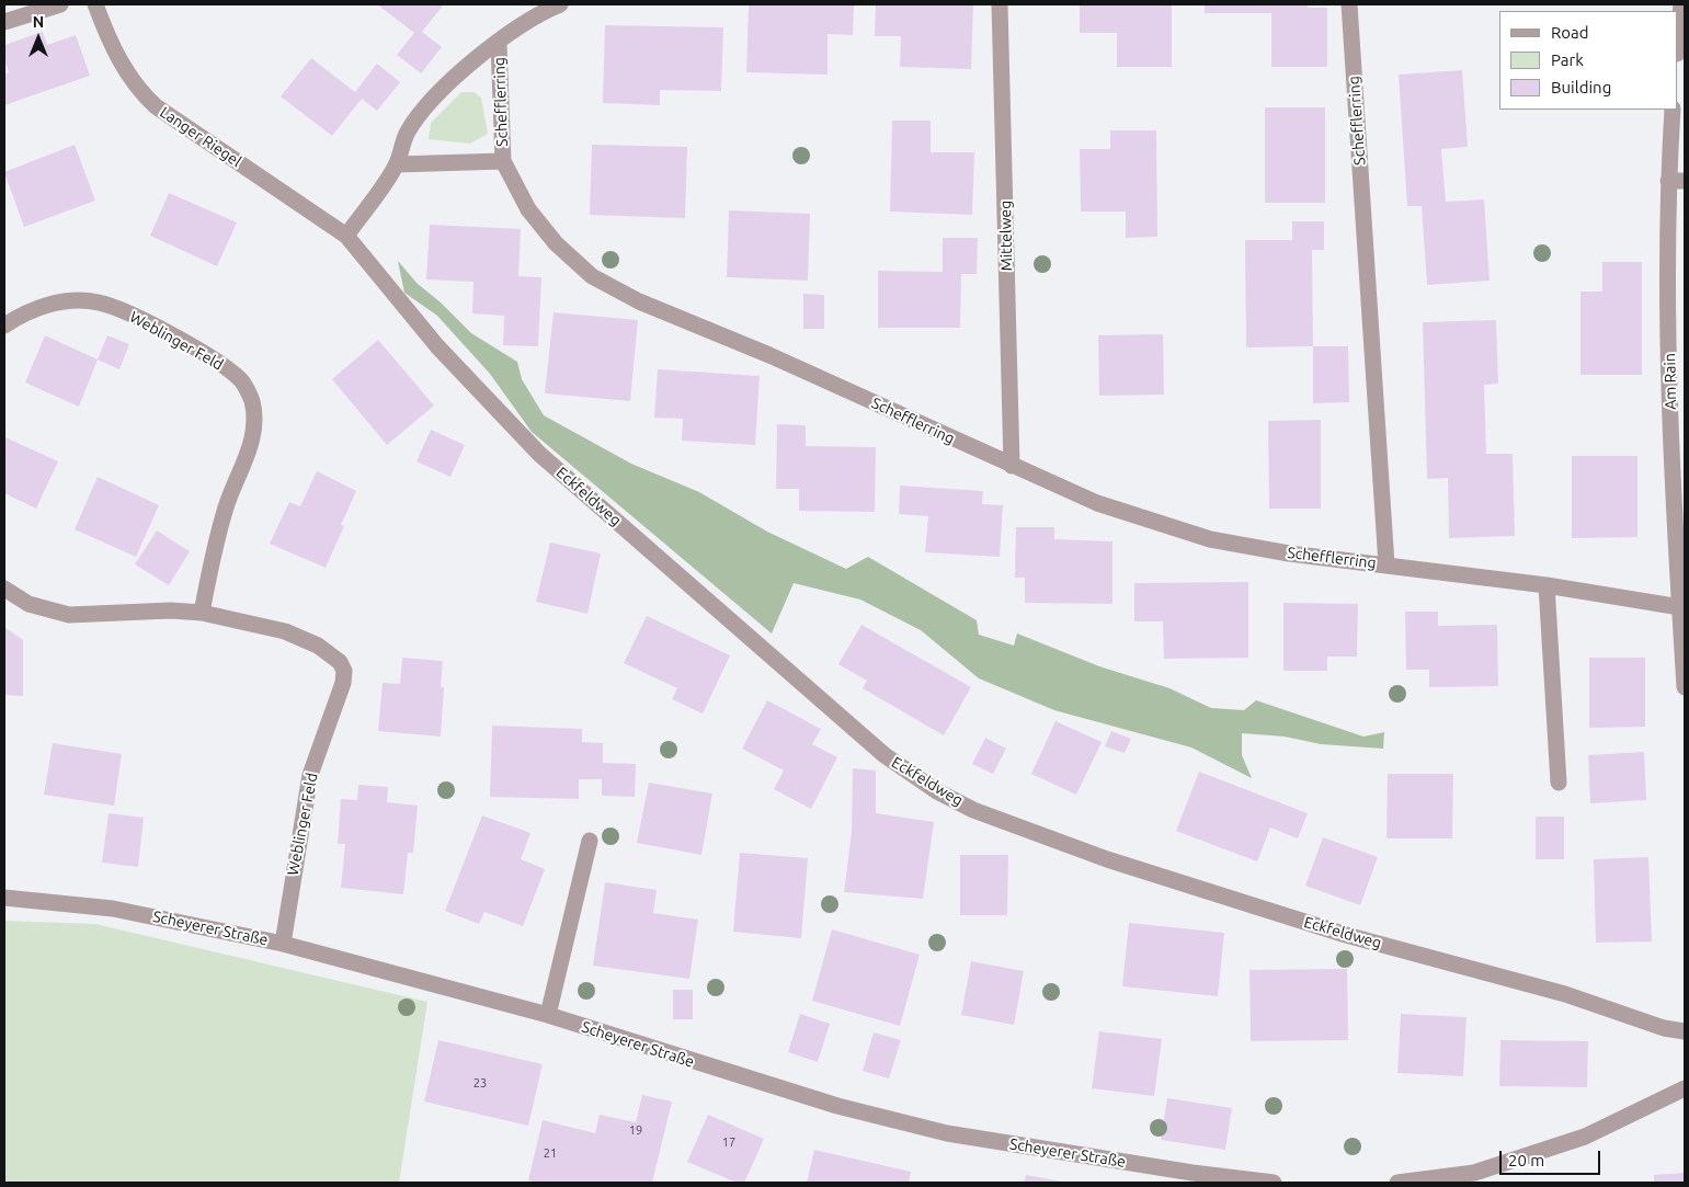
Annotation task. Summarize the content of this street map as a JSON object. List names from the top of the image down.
{
  "streets": {
    "street": [
      "Schefflerring",
      "Langer Riegel",
      "Mittelweg",
      "Weblinger Feld",
      "Am Rain",
      "Eckfeldweg",
      "Scheyerer Straße"
    ]
  },
  "crossings": [
    ["Schefflerring", "Langer Riegel"],
    ["Schefflerring", "Mittelweg"],
    ["Schefflerring", "Am Rain"],
    ["Schefflerring", "Eckfeldweg"],
    ["Langer Riegel", "Eckfeldweg"],
    ["Weblinger Feld", "Scheyerer Straße"]
  ],
  "house_numbers": [
    "23",
    "19",
    "17",
    "21"
  ],
  "legend": ["Road", "Park", "Building"],
  "scale_bar": "20 m",
  "north": "top"
}
